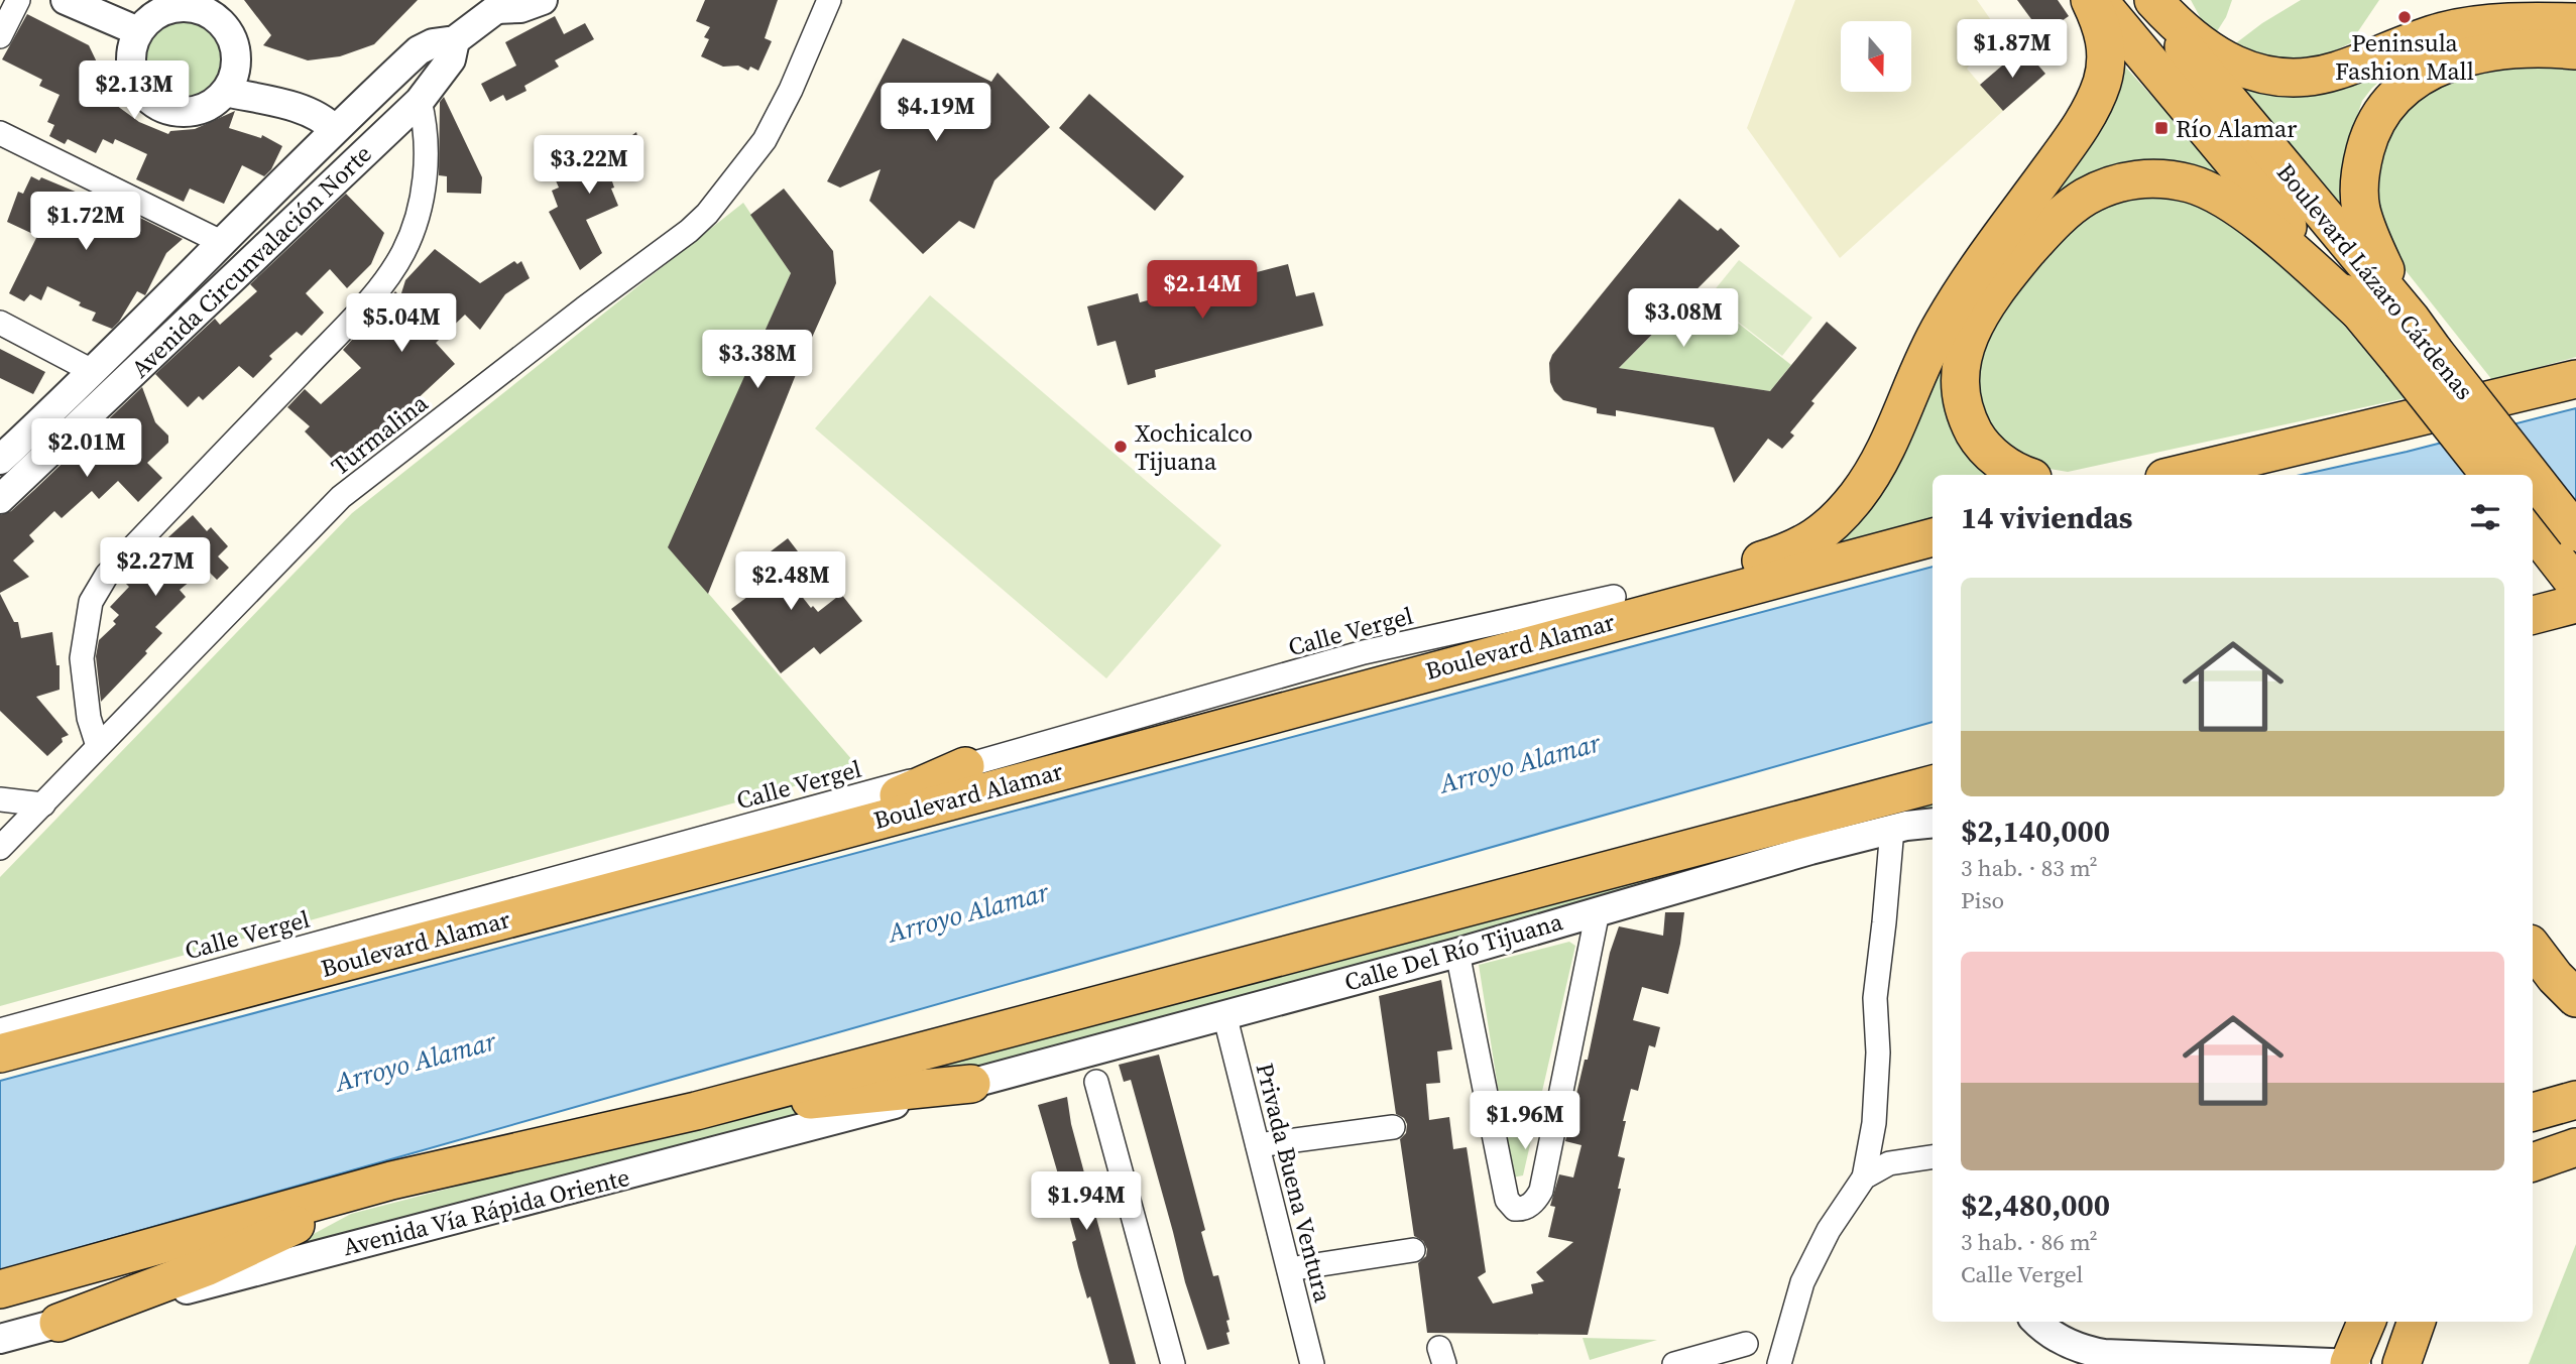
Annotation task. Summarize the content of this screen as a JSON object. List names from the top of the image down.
{
  "streets": {
    "highway": ["Boulevard Lázaro Cárdenas", "Boulevard Alamar"],
    "street": [
      "Avenida Circunvalación Norte",
      "Turmalina",
      "Calle Vergel",
      "Calle Del Río Tijuana",
      "Privada Buena Ventura",
      "Avenida Vía Rápida Oriente"
    ]
  },
  "crossings": [
    ["Calle Del Río Tijuana", "Privada Buena Ventura"],
    ["Calle Del Río Tijuana", "Avenida Vía Rápida Oriente"]
  ],
  "water": ["Arroyo Alamar"],
  "places": {
    "other": ["Peninsula Fashion Mall", "Xochicalco Tijuana"],
    "transit": ["Río Alamar"]
  },
  "north": "bottom",
  "page": {
    "price": [
      "$1.87M",
      "$2.13M",
      "$4.19M",
      "$3.22M",
      "$1.72M",
      "$2.14M",
      "$3.08M",
      "$5.04M",
      "$3.38M",
      "$2.01M",
      "$2.27M",
      "$2.48M",
      "$1.96M",
      "$1.94M"
    ],
    "heading": "14 viviendas",
    "list": [
      {
        "name": "$2,140,000",
        "note": "3 hab. · 83 m² · Piso"
      },
      {
        "name": "$2,480,000",
        "note": "3 hab. · 86 m² · Calle Vergel"
      }
    ]
  }
}
